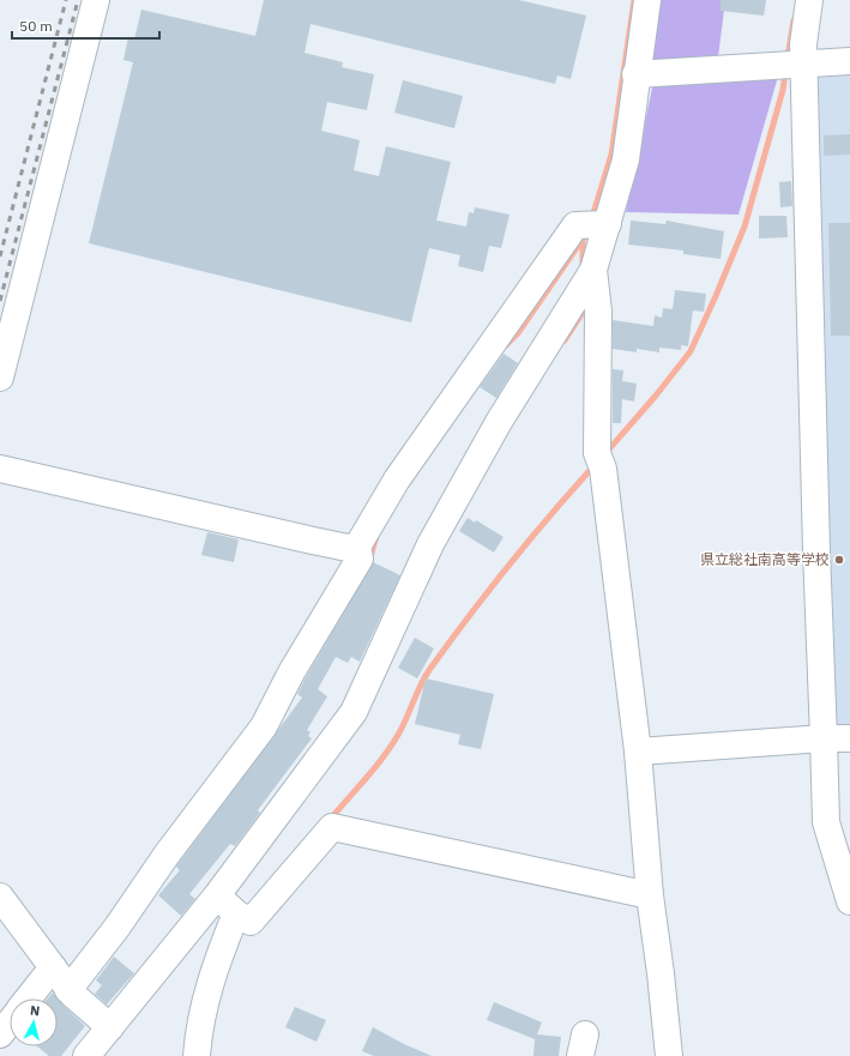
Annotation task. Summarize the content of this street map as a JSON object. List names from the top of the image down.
{
  "places": ["県立総社南高等学校"],
  "scale_bar": "50 m",
  "north": "top"
}
